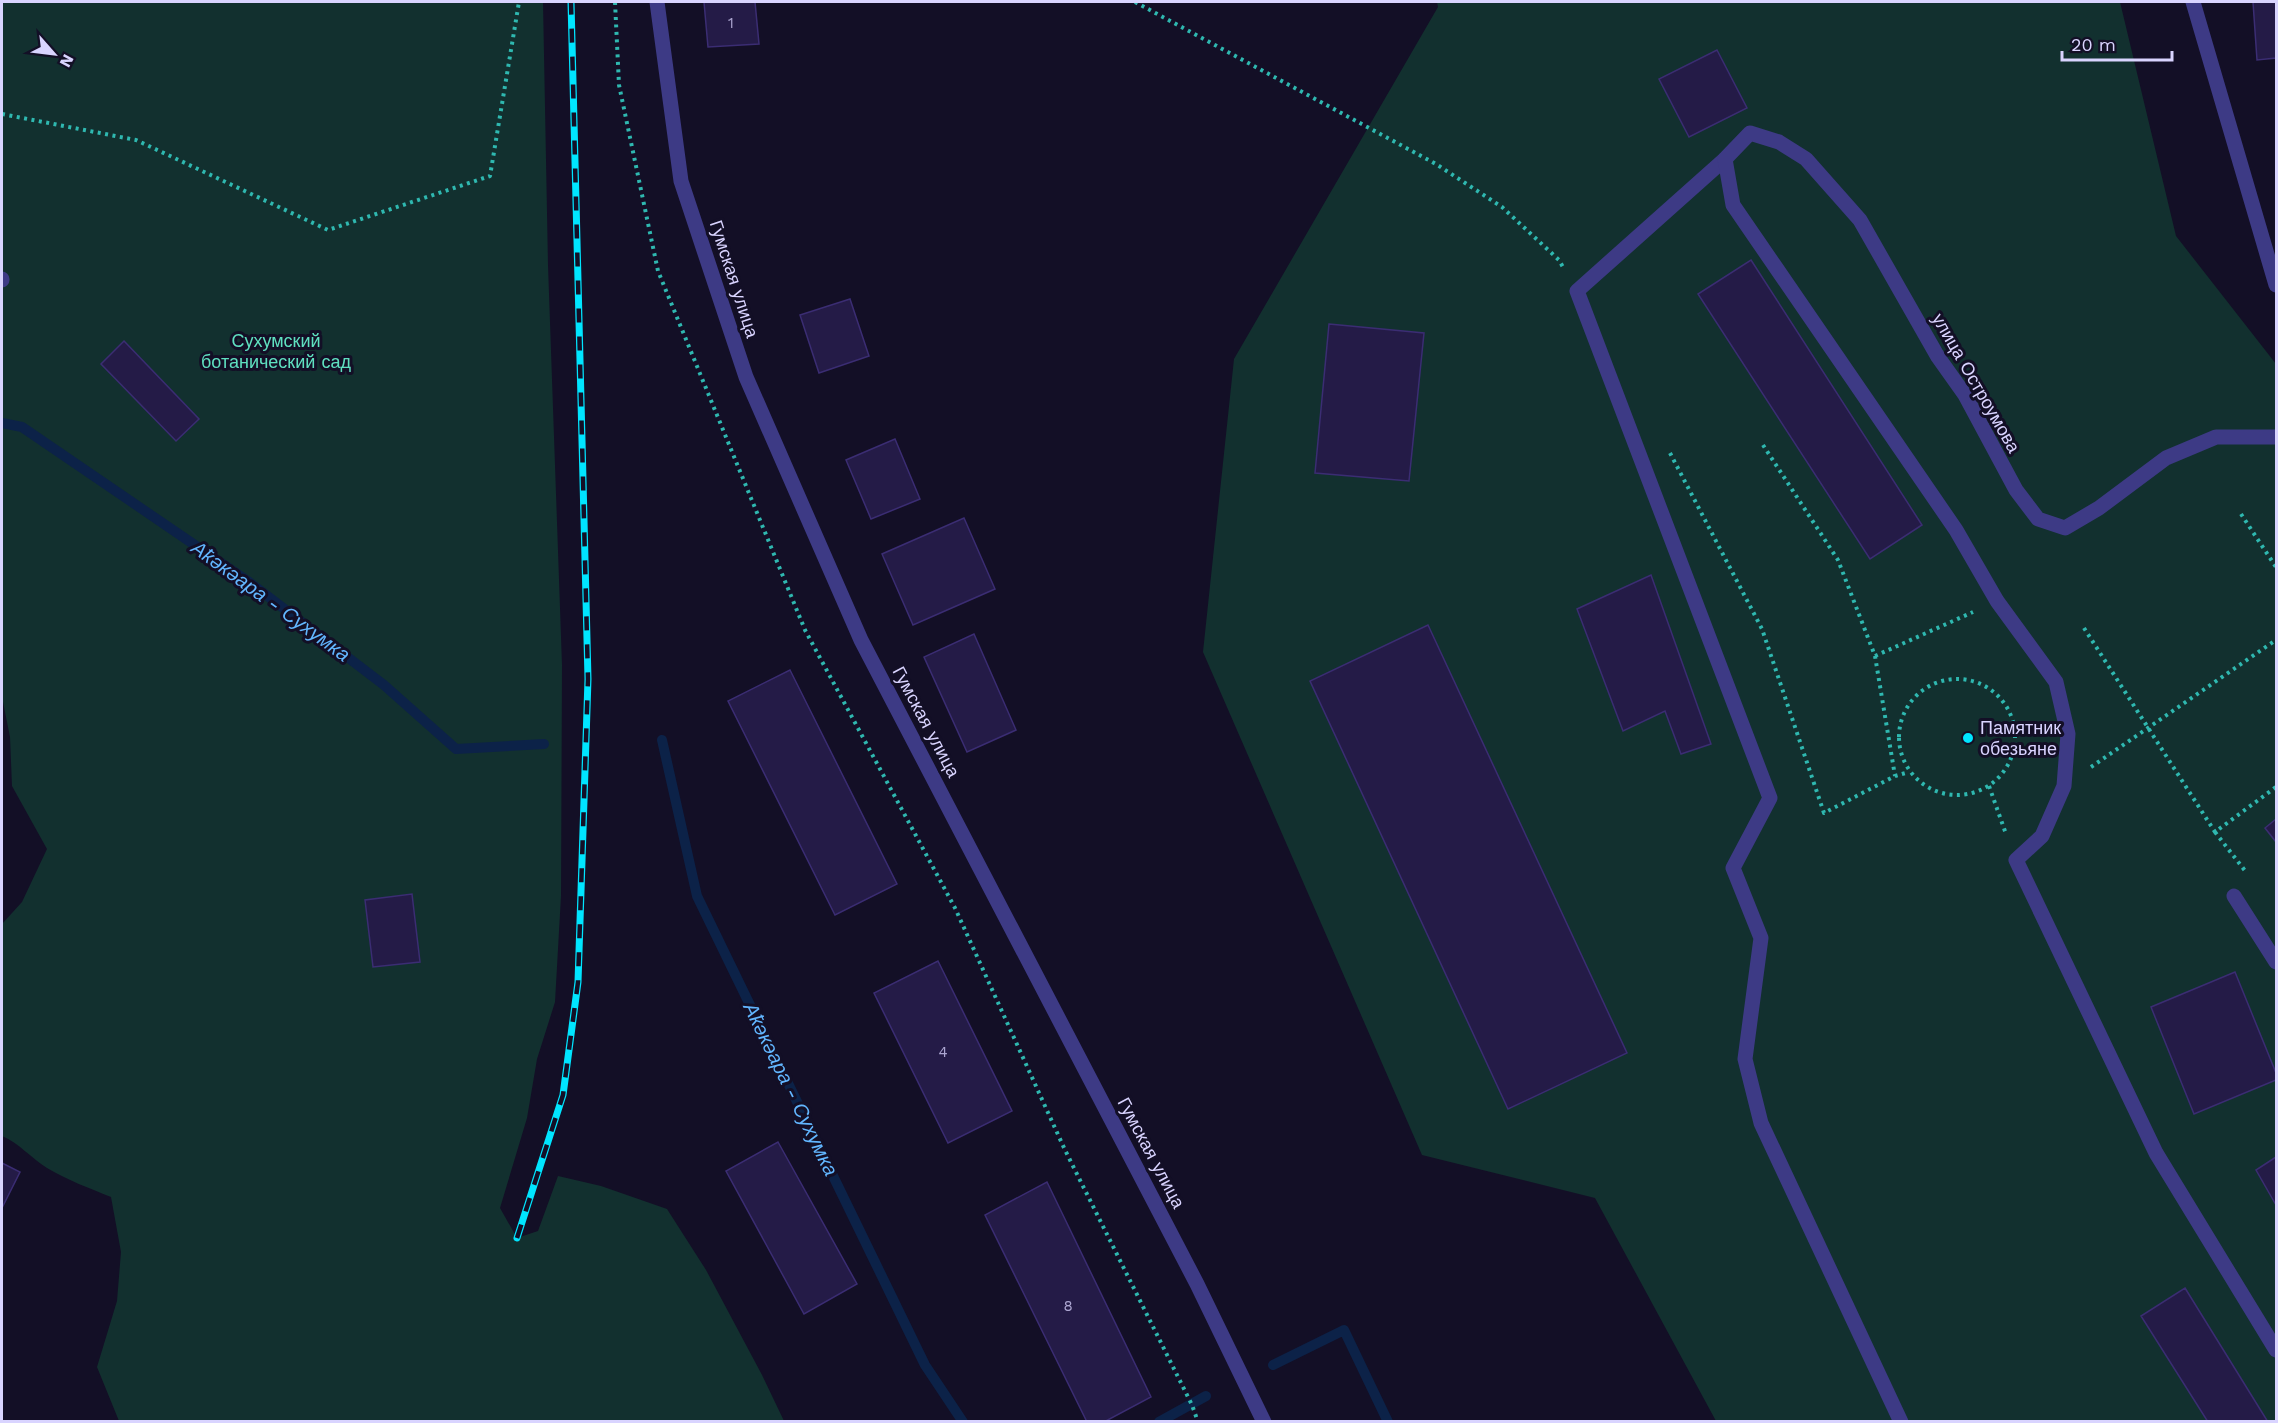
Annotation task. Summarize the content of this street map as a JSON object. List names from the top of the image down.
{
  "streets": {
    "street": ["Гумская улица", "улица Остроумова"]
  },
  "water": ["Аҟәкәара - Сухумка"],
  "parks": ["Сухумский ботанический сад"],
  "places": ["Памятник обезьяне"],
  "house_numbers": ["1", "4", "8"],
  "scale_bar": "20 m",
  "north": "bottom right"
}
